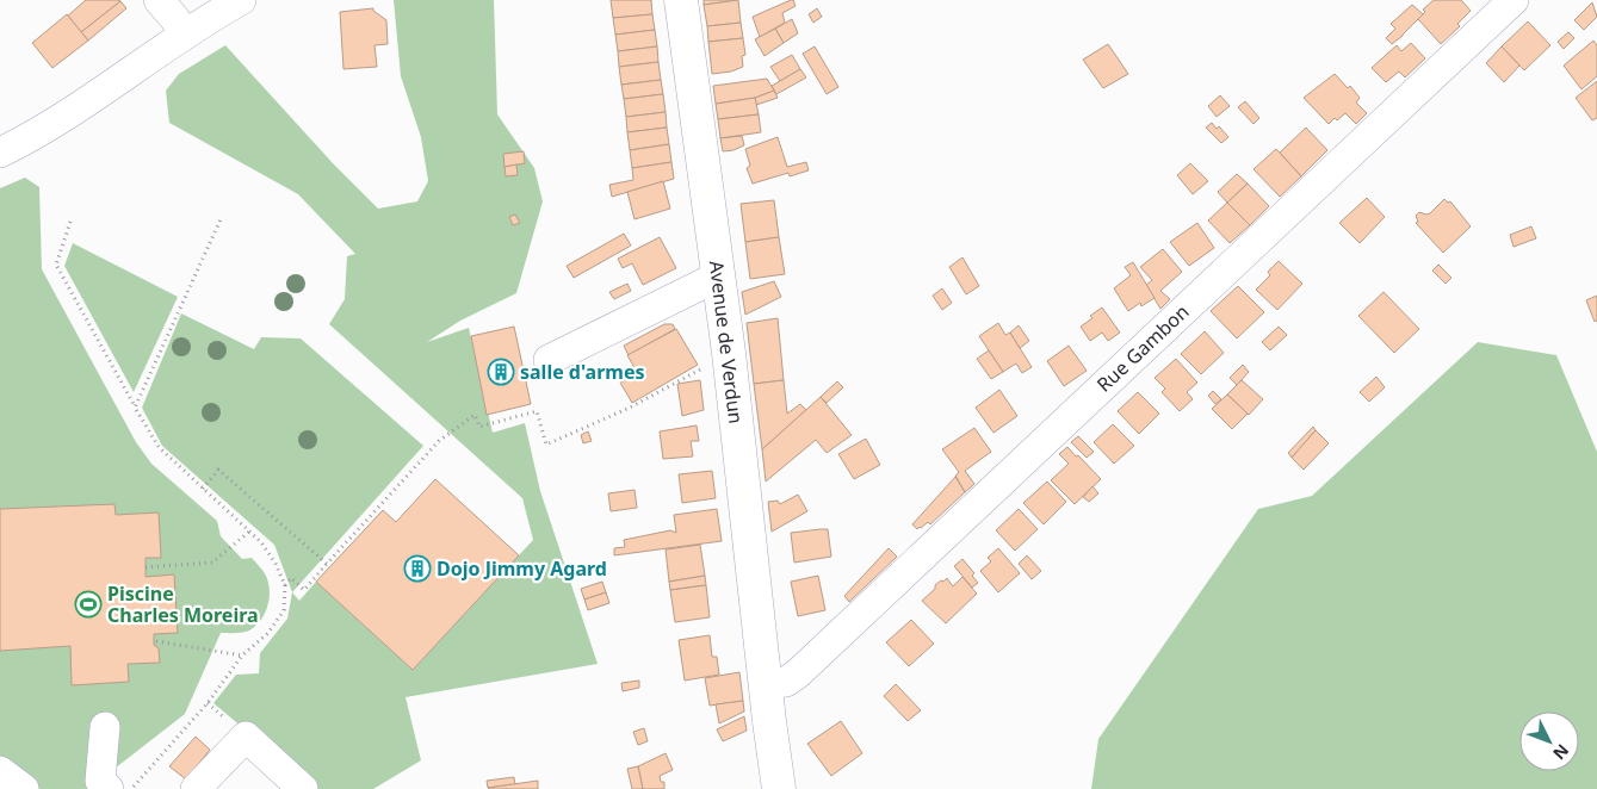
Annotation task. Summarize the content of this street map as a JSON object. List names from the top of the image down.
{
  "streets": {
    "main road": ["Avenue de Verdun"],
    "street": ["Rue Gambon"]
  },
  "crossings": [
    ["Avenue de Verdun", "Rue Gambon"]
  ],
  "places": {
    "building": ["salle d'armes", "Dojo Jimmy Agard"],
    "sports": ["Piscine Charles Moreira"]
  },
  "north": "bottom right"
}
